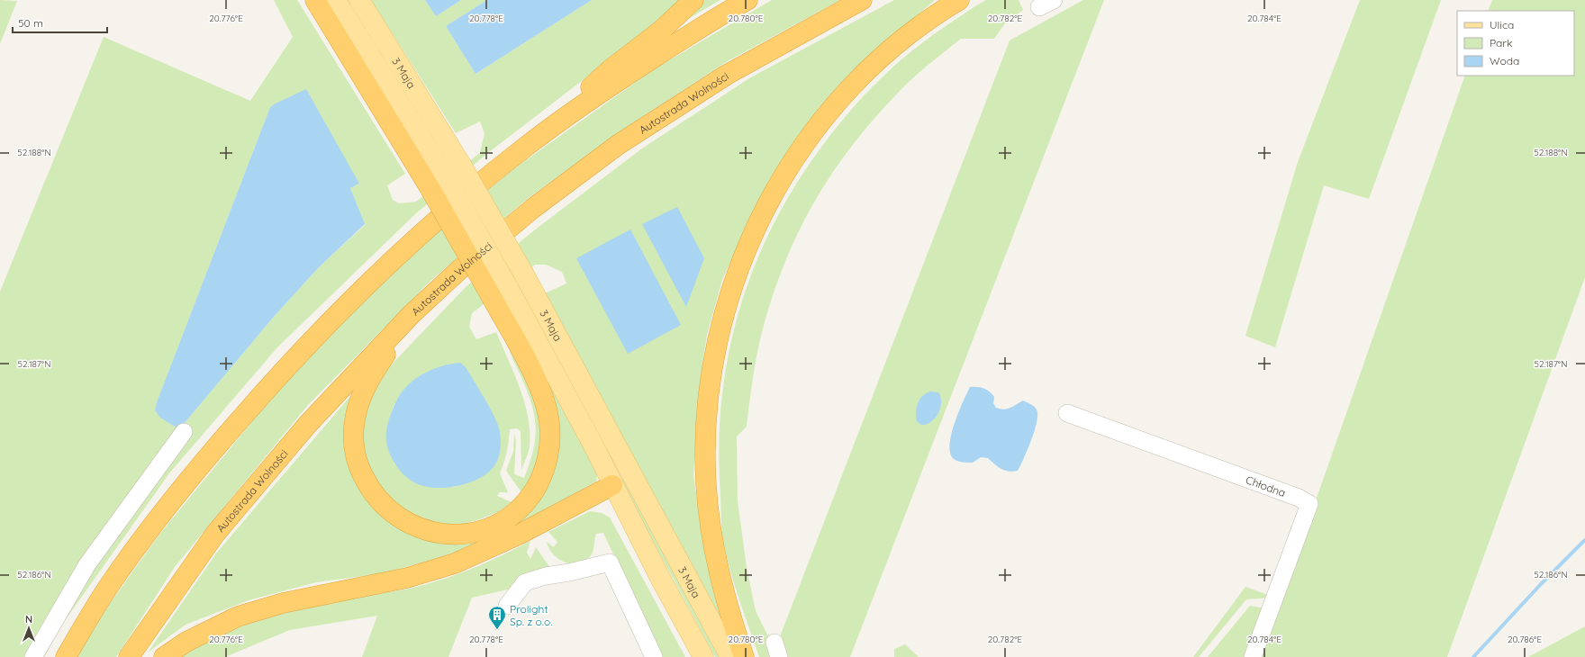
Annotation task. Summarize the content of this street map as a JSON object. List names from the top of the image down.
{
  "streets": {
    "highway": ["Autostrada Wolności"],
    "main road": ["3 Maja"],
    "street": ["Chłodna"]
  },
  "places": {
    "building": ["Prolight Sp. z o.o."]
  },
  "legend": ["Ulica", "Park", "Woda"],
  "scale_bar": "50 m",
  "north": "top",
  "coordinates": [
    "20.776°E",
    "20.778°E",
    "20.780°E",
    "20.782°E",
    "20.784°E",
    "52.188°N",
    "52.187°N",
    "52.186°N",
    "20.786°E"
  ]
}
